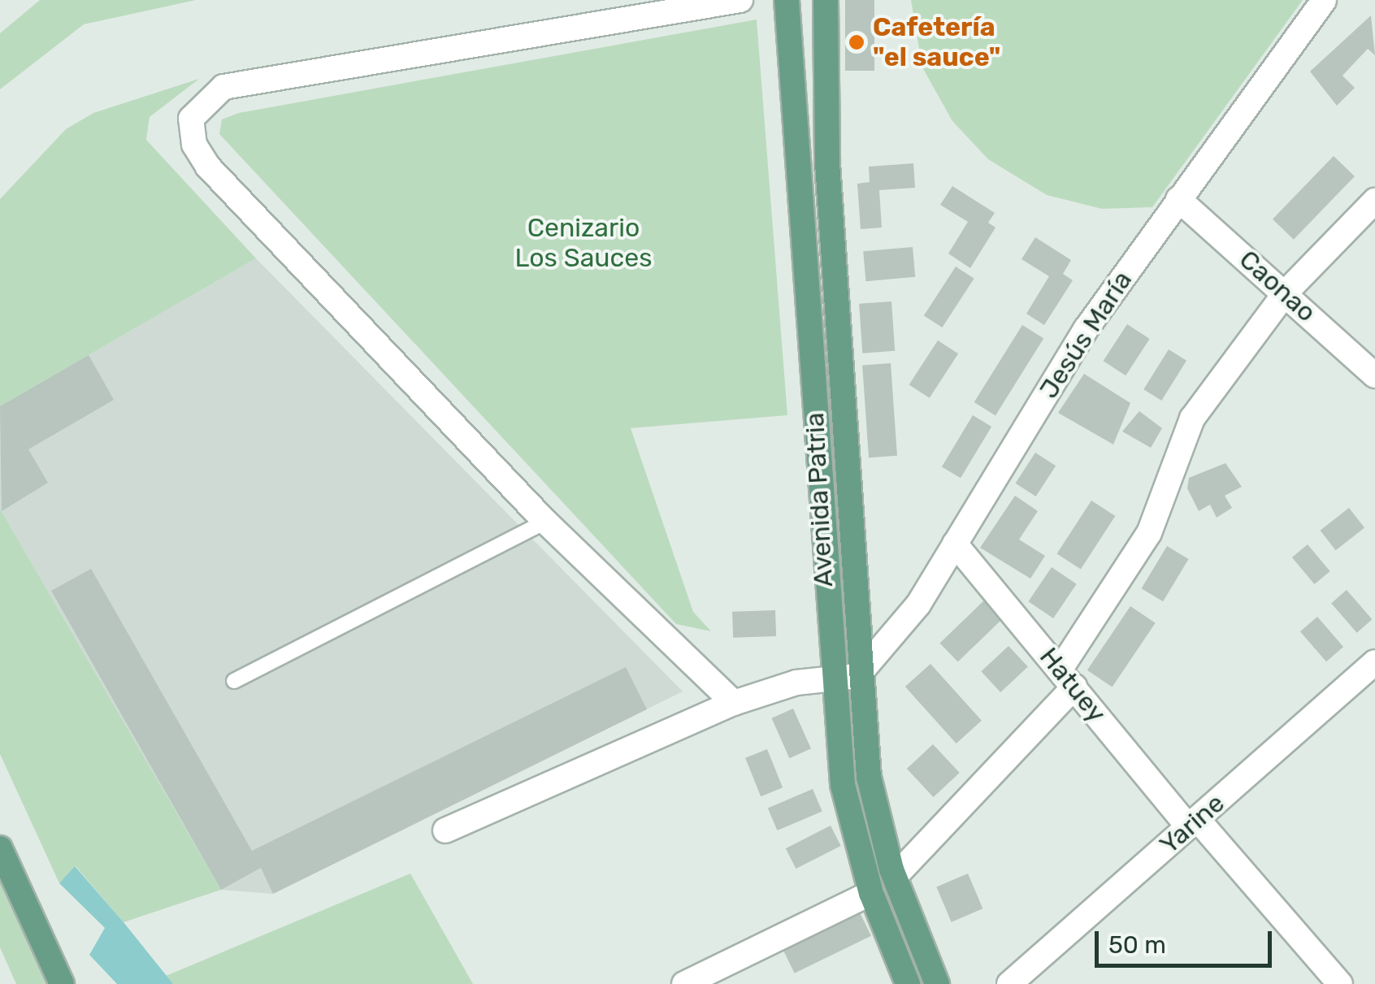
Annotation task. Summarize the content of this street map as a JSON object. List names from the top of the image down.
{
  "streets": {
    "main road": ["Avenida Patria"],
    "street": [
      "Caonao",
      "Jesús María",
      "Hatuey",
      "Yarine"
    ]
  },
  "crossings": [
    ["Caonao", "Jesús María"],
    ["Jesús María", "Avenida Patria"],
    ["Jesús María", "Hatuey"],
    ["Hatuey", "Yarine"]
  ],
  "parks": ["Cenizario Los Sauces"],
  "places": ["Cafetería \"el sauce\""],
  "scale_bar": "50 m"
}
